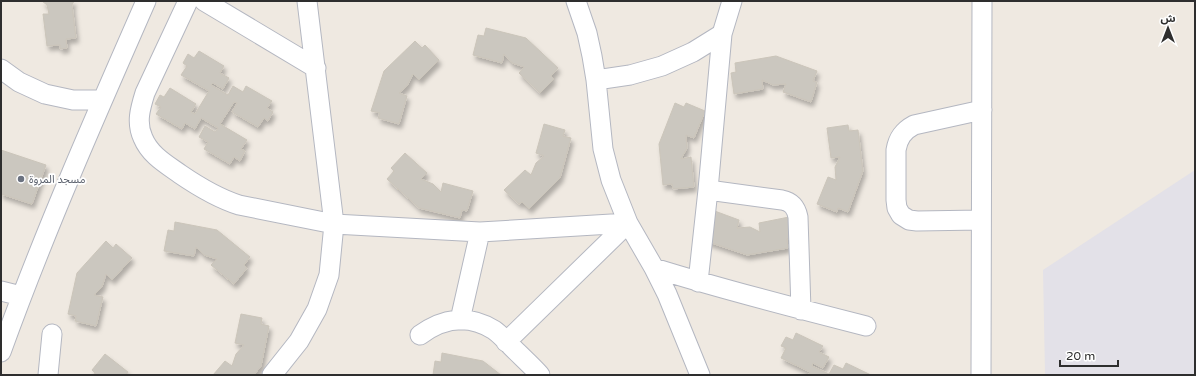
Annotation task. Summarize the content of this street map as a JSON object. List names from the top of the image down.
{
  "places": ["مسجد المروة"],
  "scale_bar": "20 m",
  "north": "top"
}
